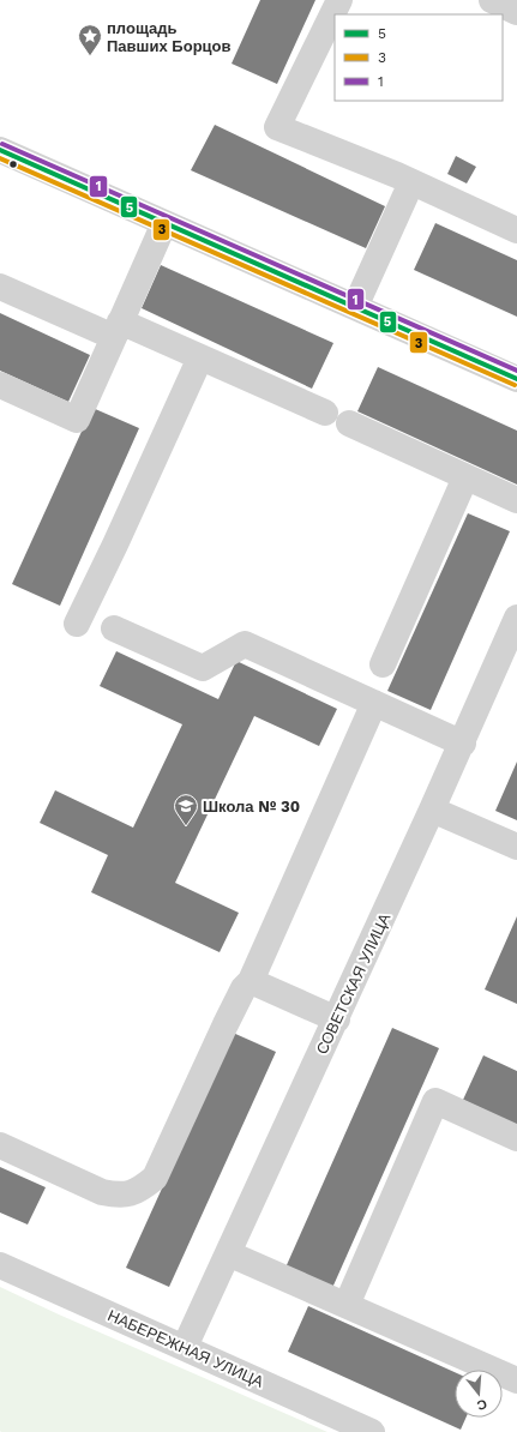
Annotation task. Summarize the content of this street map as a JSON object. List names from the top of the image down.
{
  "streets": {
    "street": ["СОВЕТСКАЯ УЛИЦА", "НАБЕРЕЖНАЯ УЛИЦА"]
  },
  "crossings": [
    ["СОВЕТСКАЯ УЛИЦА", "НАБЕРЕЖНАЯ УЛИЦА"]
  ],
  "places": {
    "place": ["площадь Павших Борцов"],
    "school or university": ["Школа № 30"]
  },
  "lines": ["transit line 1", "transit line 5", "transit line 3"],
  "legend": ["5", "3", "1"],
  "north": "bottom"
}
